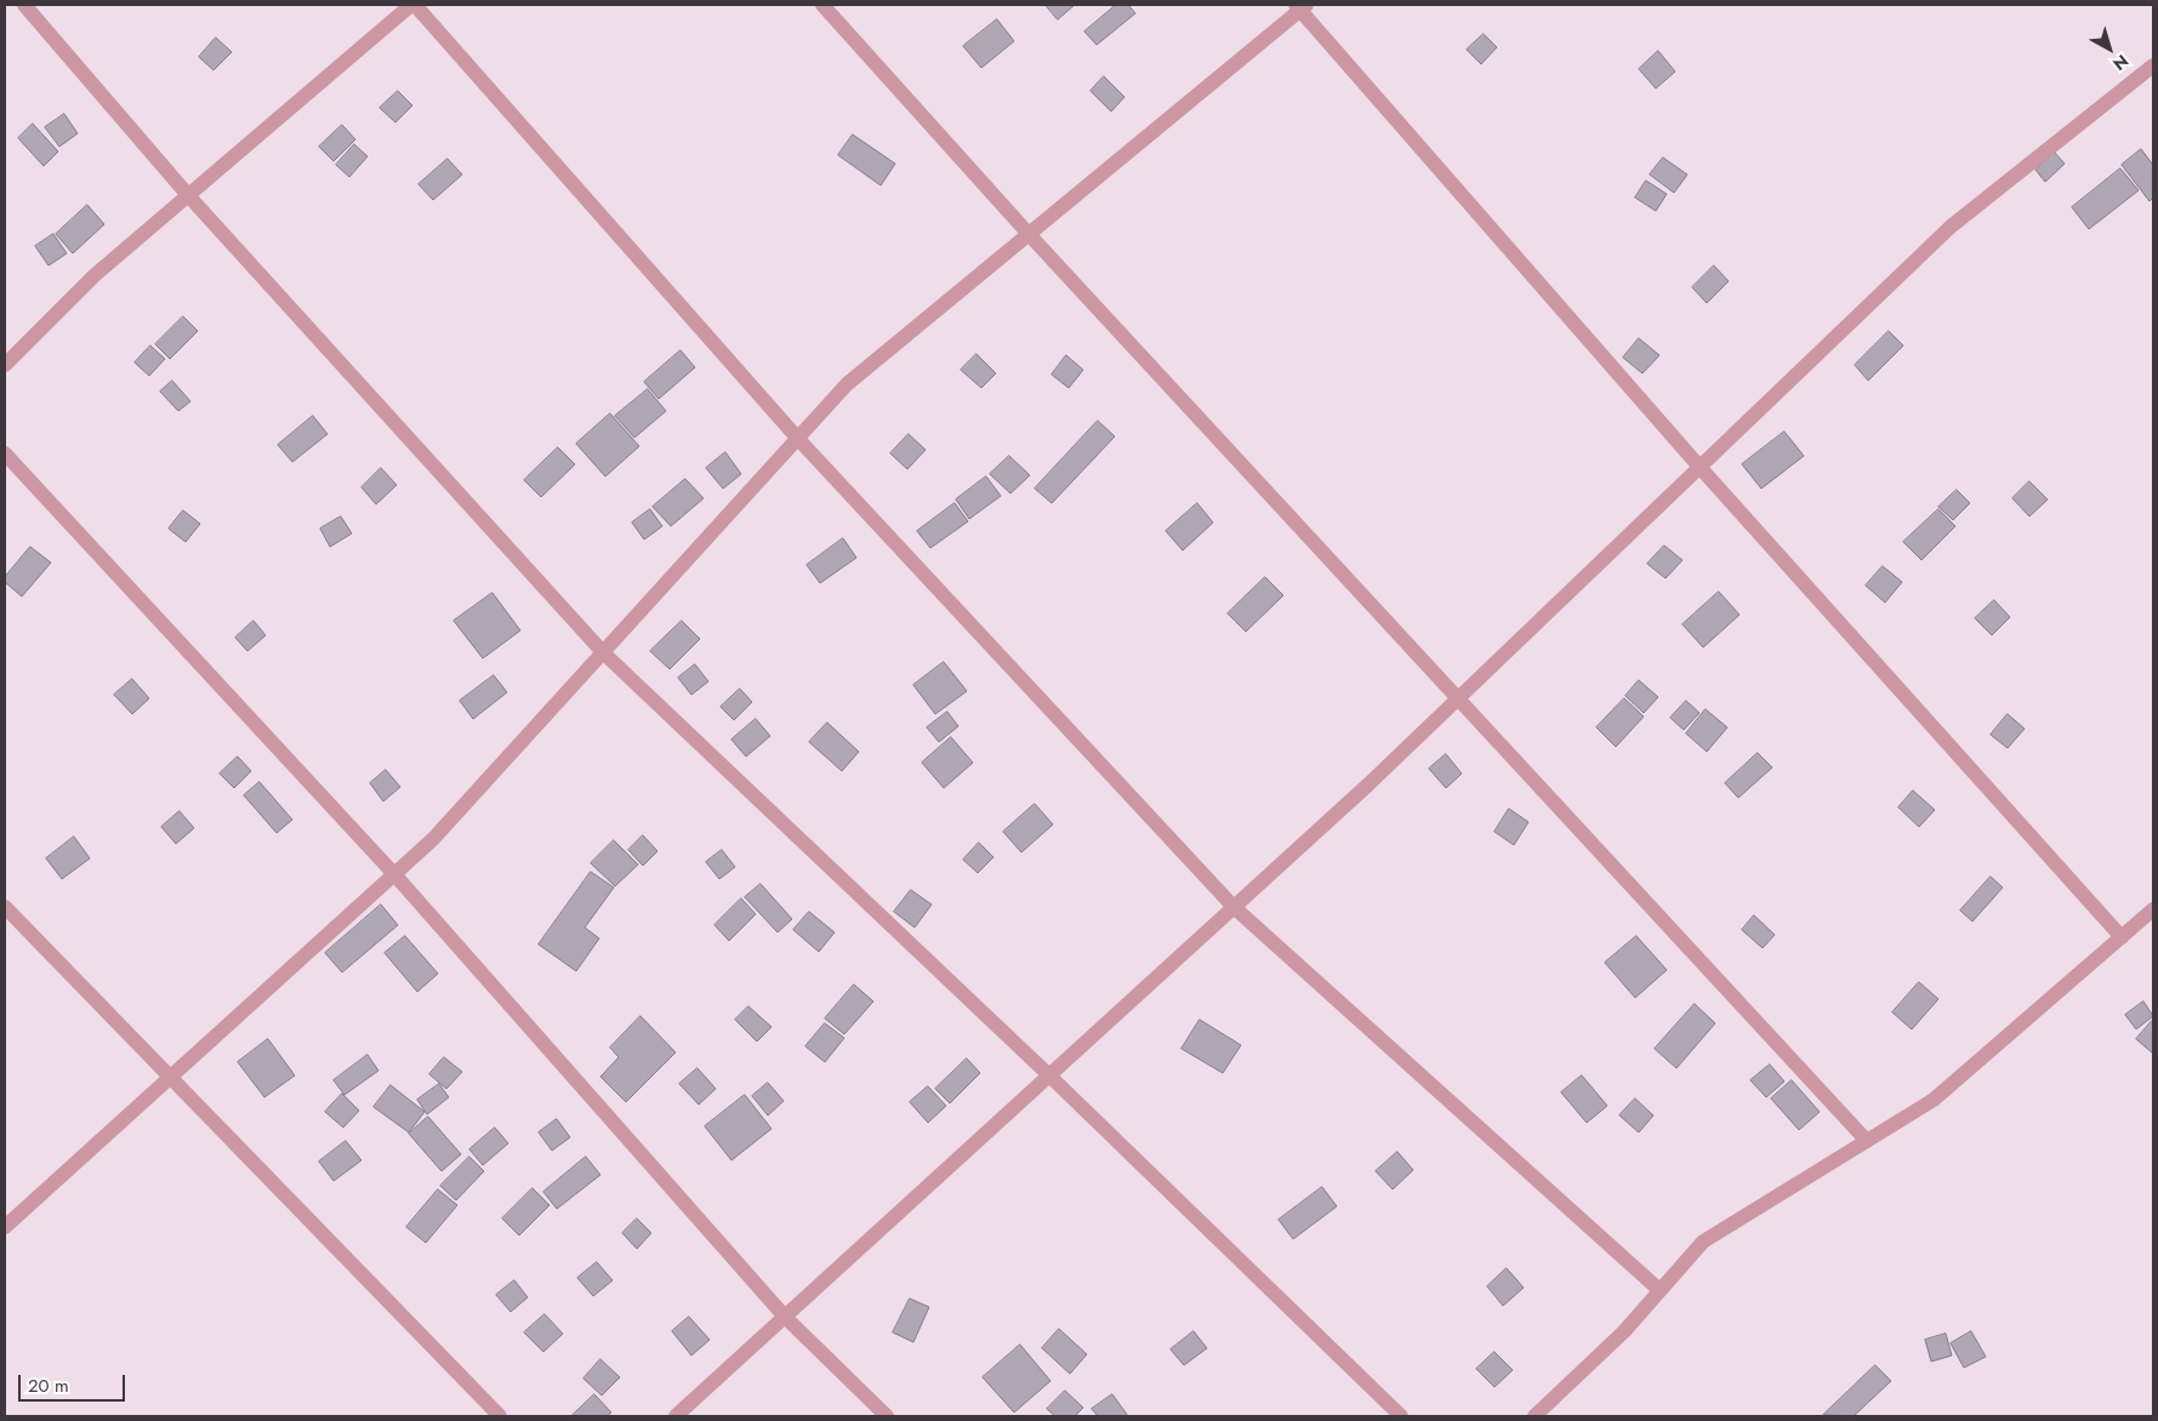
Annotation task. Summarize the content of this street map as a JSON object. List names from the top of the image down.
{
  "scale_bar": "20 m",
  "north": "bottom right"
}
